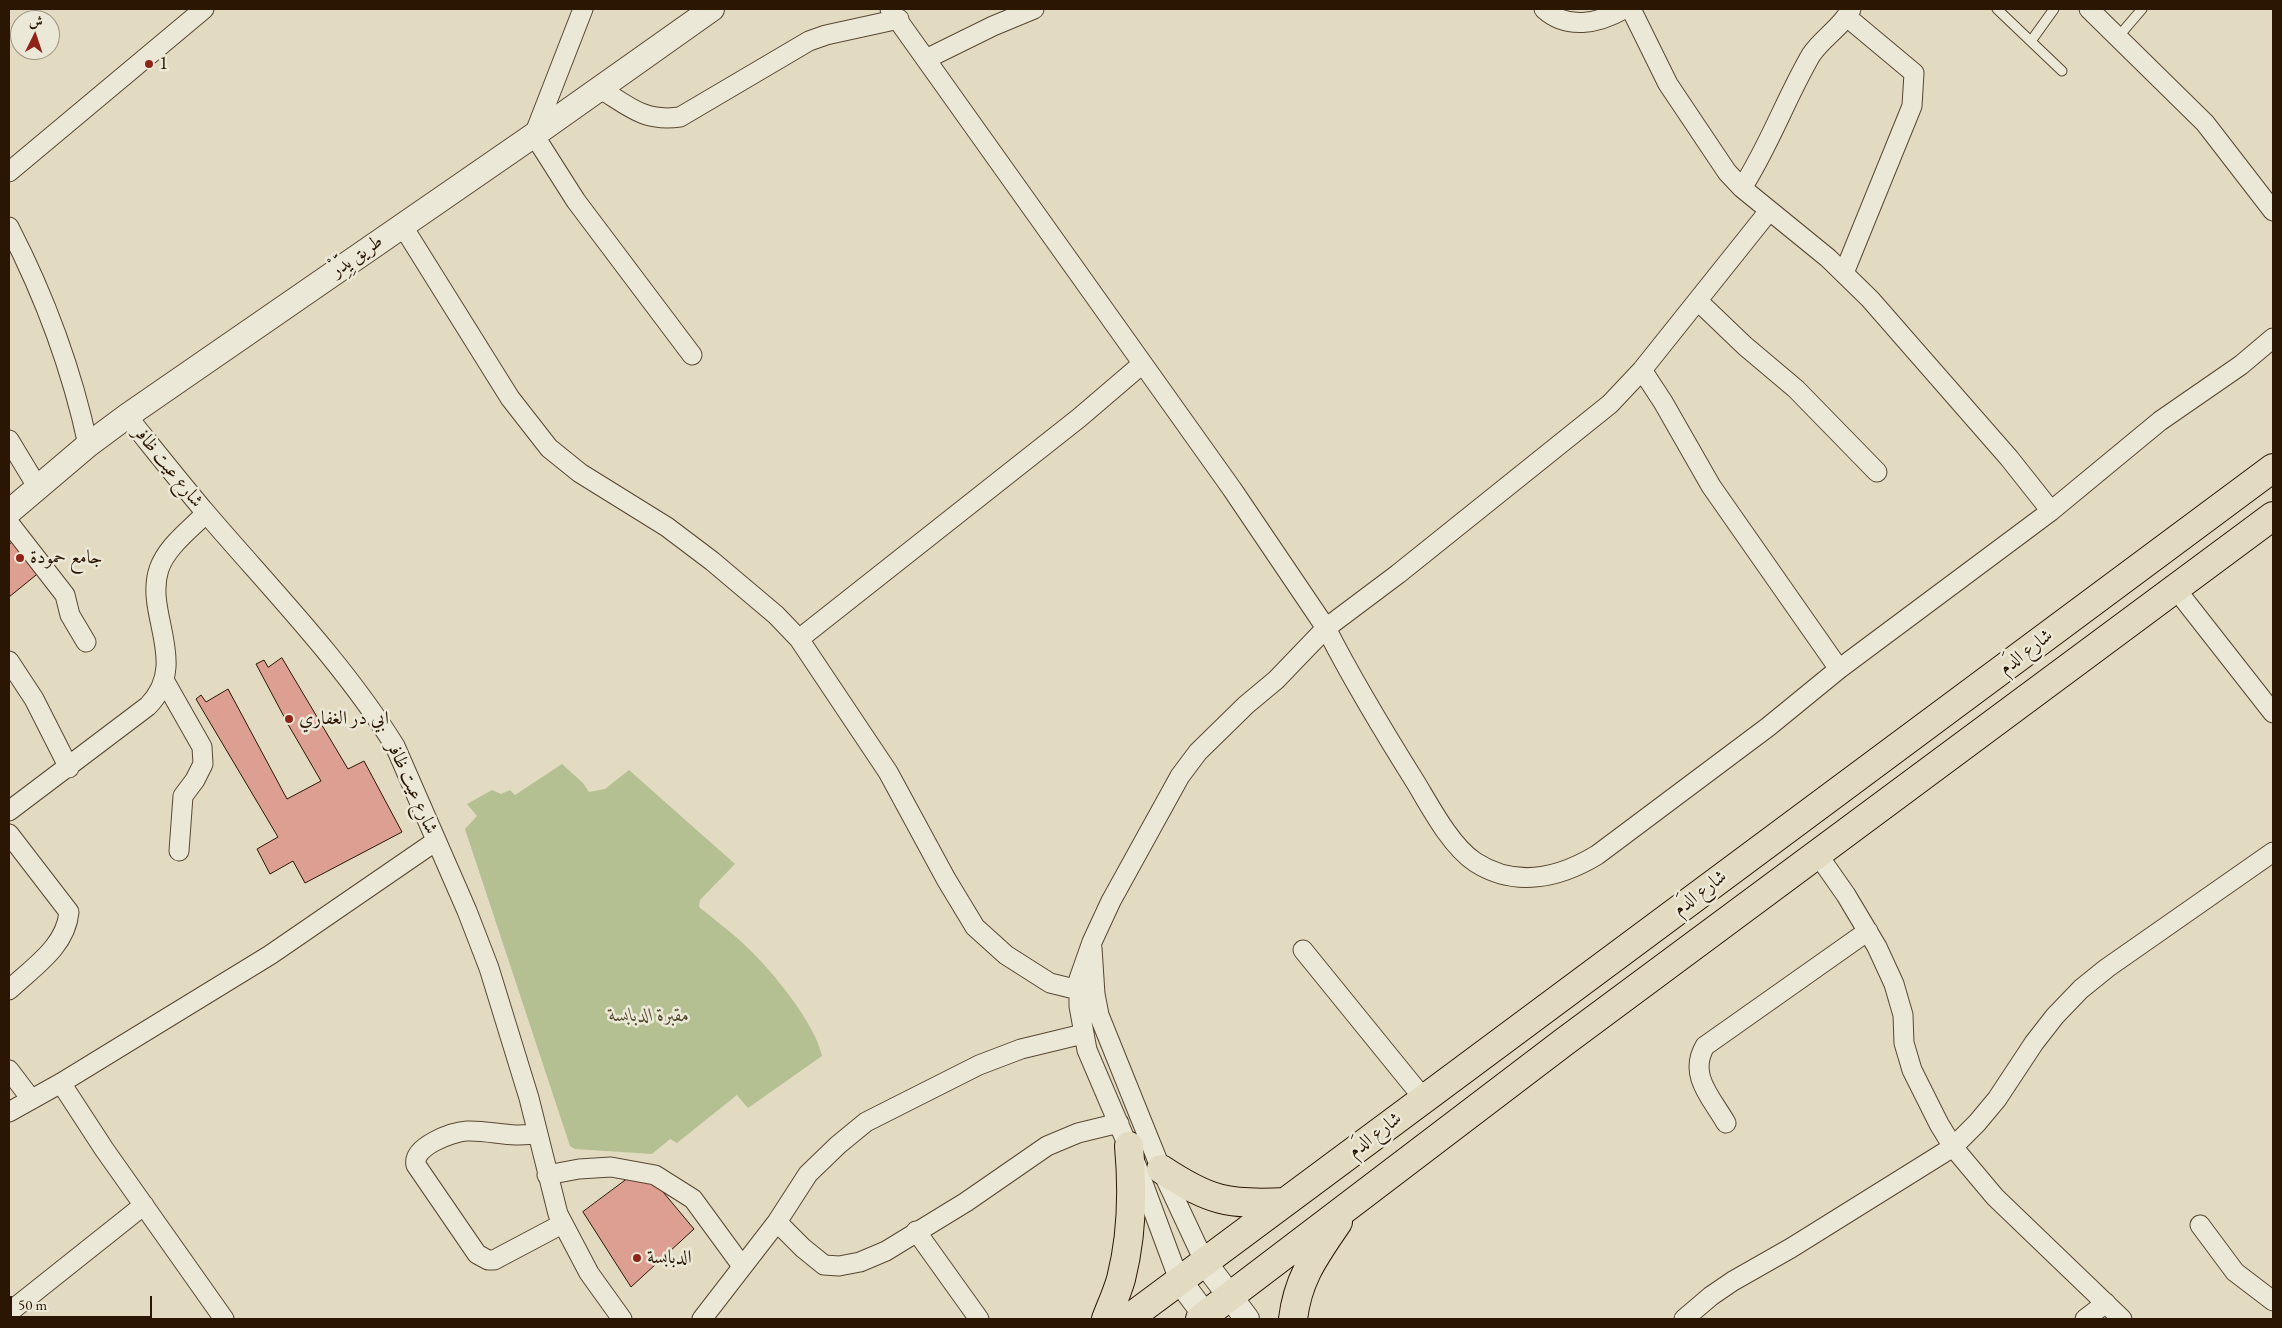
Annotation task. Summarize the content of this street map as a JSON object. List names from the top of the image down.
{
  "streets": {
    "main road": ["شارع الدَم"],
    "street": ["طريق يِدِّرْ", "شارع عيت ظافر"]
  },
  "crossings": [
    ["طريق يِدِّرْ", "شارع عيت ظافر"]
  ],
  "parks": ["مقبرة الدبابسة"],
  "places": [
    "1",
    "جامع حمودة",
    "ابي در الغفاري",
    "الدبابسة"
  ],
  "scale_bar": "50 m",
  "north": "top"
}
